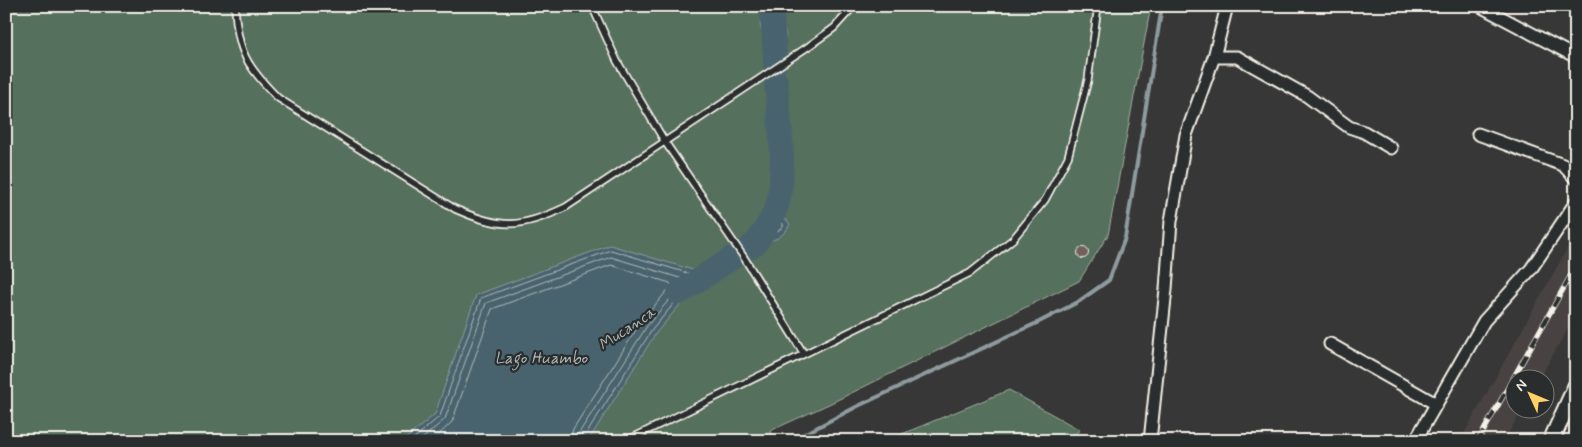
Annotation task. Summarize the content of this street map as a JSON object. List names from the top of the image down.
{
  "water": ["Mucanca", "Lago Huambo"],
  "north": "top left"
}
